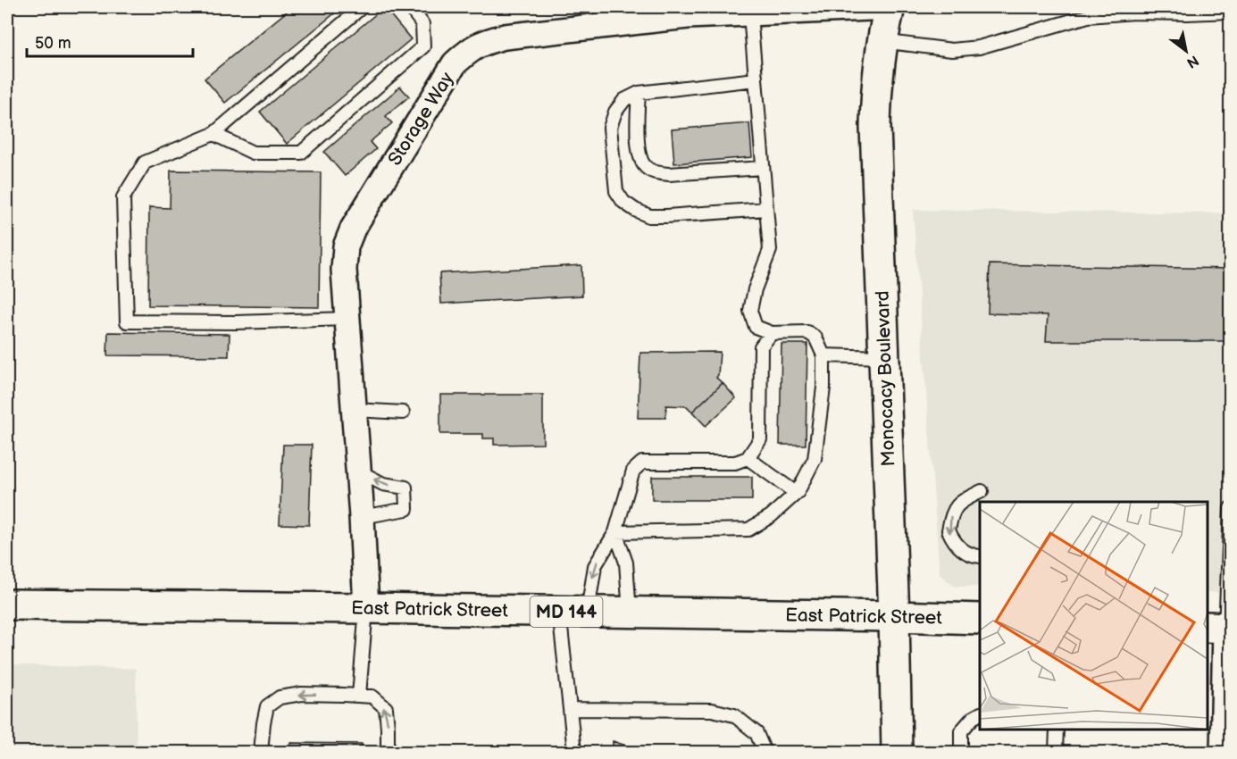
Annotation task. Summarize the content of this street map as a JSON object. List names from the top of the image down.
{
  "streets": {
    "main road": ["Monocacy Boulevard", "East Patrick Street", "MD 144"],
    "street": ["Storage Way"]
  },
  "crossings": [
    ["Storage Way", "Monocacy Boulevard"],
    ["Storage Way", "East Patrick Street"],
    ["Monocacy Boulevard", "East Patrick Street"]
  ],
  "scale_bar": "50 m",
  "north": "bottom right"
}
